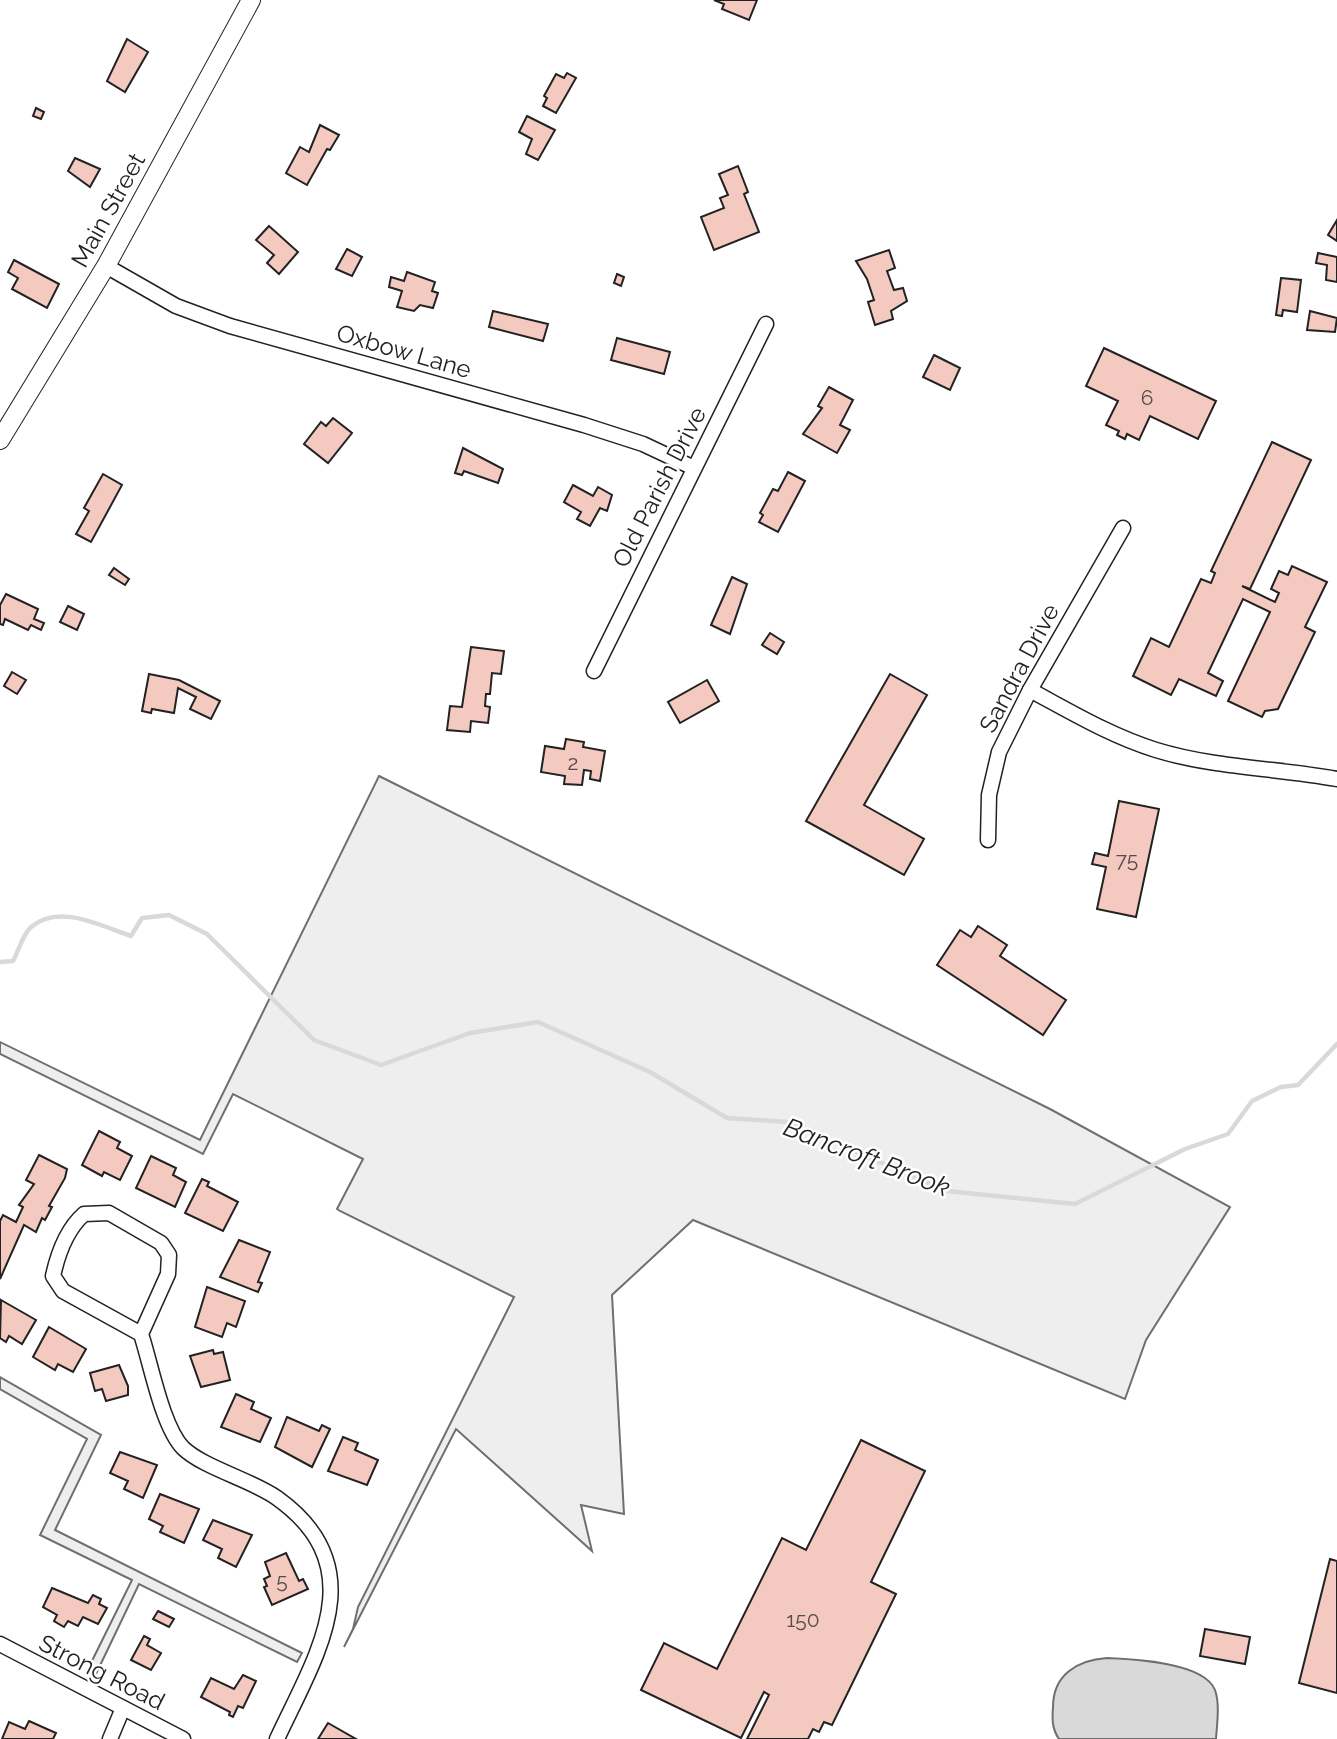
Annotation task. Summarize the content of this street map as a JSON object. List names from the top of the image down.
{
  "streets": {
    "street": [
      "Main Street",
      "Oxbow Lane",
      "Old Parish Drive",
      "Sandra Drive",
      "Strong Road"
    ]
  },
  "crossings": [
    ["Main Street", "Oxbow Lane"],
    ["Oxbow Lane", "Old Parish Drive"]
  ],
  "water": ["Bancroft Brook"],
  "house_numbers": [
    "6",
    "2",
    "75",
    "5",
    "150"
  ]
}
